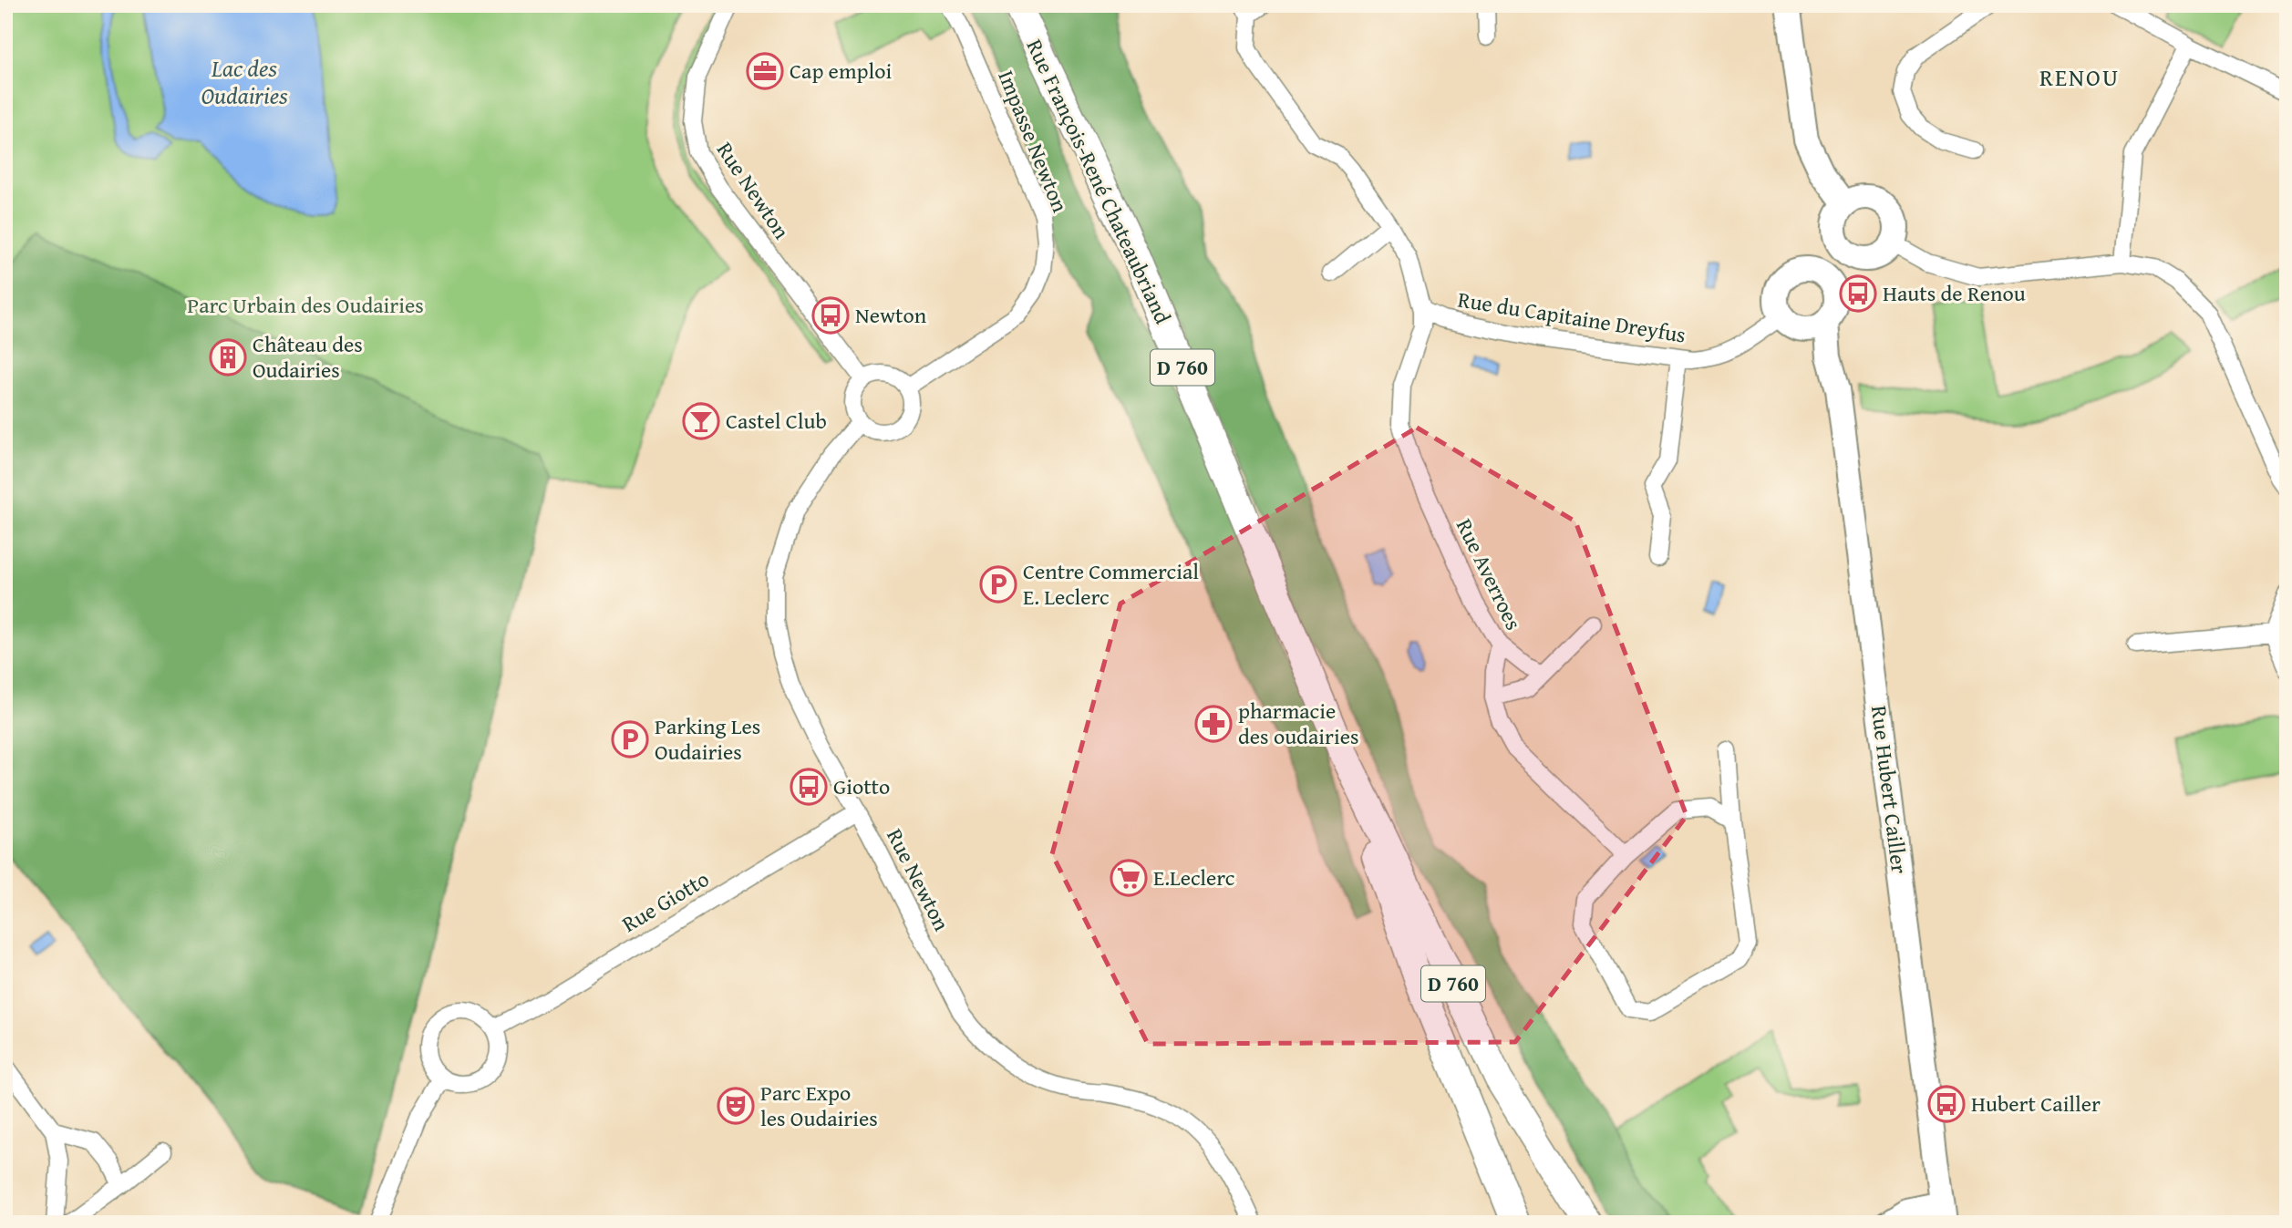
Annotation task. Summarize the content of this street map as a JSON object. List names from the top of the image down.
{
  "streets": {
    "main road": ["Rue François-René Chateaubriand", "D 760"],
    "street": [
      "Impasse Newton",
      "Rue Newton",
      "Rue du Capitaine Dreyfus",
      "Rue Averroes",
      "Rue Hubert Cailler",
      "Rue Giotto"
    ]
  },
  "crossings": [
    ["Impasse Newton", "Rue Newton"],
    ["Rue Newton", "Rue Giotto"],
    ["Rue du Capitaine Dreyfus", "Rue Averroes"],
    ["Rue du Capitaine Dreyfus", "Rue Hubert Cailler"]
  ],
  "districts": ["RENOU"],
  "water": ["Lac des Oudairies"],
  "parks": ["Parc Urbain des Oudairies"],
  "places": {
    "office": ["Cap emploi"],
    "bus stop": [
      "Hauts de Renou",
      "Newton",
      "Giotto",
      "Hubert Cailler"
    ],
    "building": ["Château des Oudairies"],
    "bar": ["Castel Club"],
    "parking": ["Centre Commercial E. Leclerc", "Parking Les Oudairies"],
    "pharmacy": ["pharmacie des oudairies"],
    "supermarket": ["E.Leclerc"],
    "theatre": ["Parc Expo les Oudairies"]
  }
}
